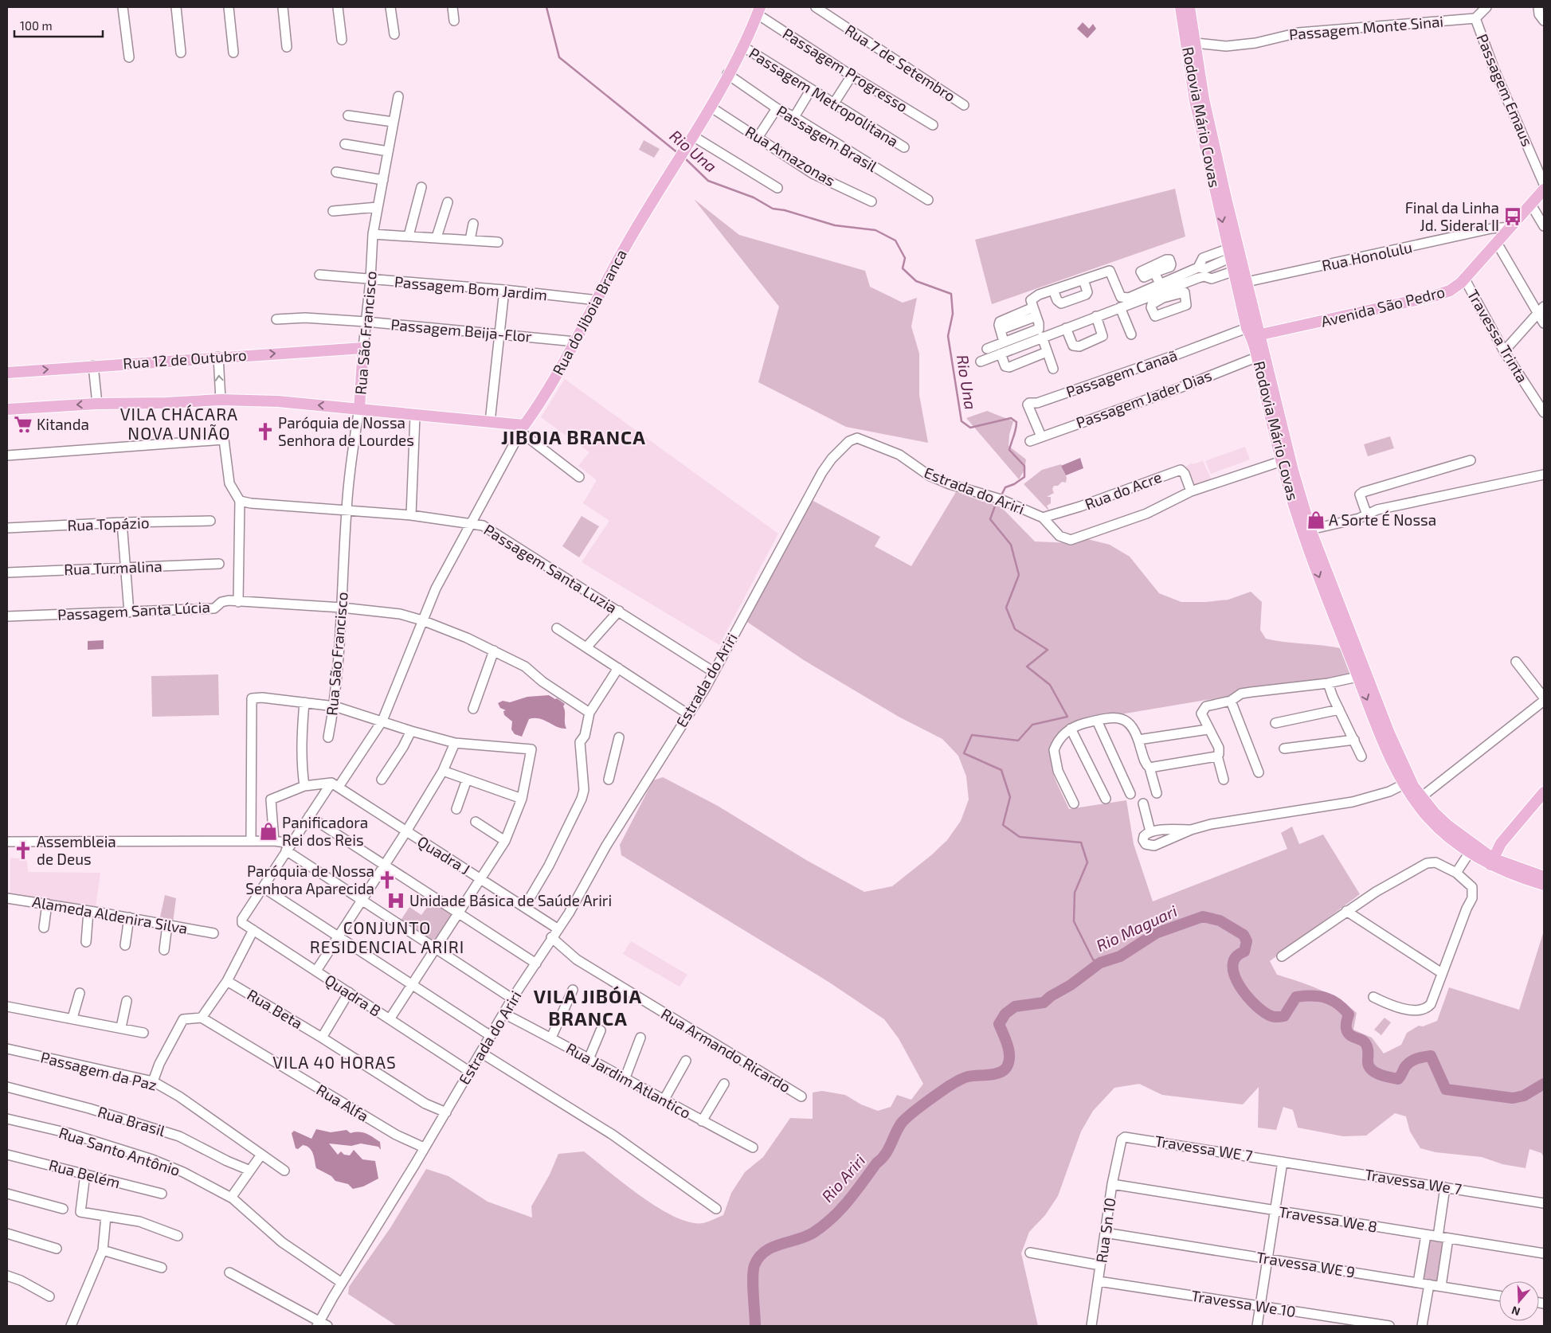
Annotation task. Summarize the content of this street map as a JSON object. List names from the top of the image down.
{
  "streets": {
    "main road": [
      "Rodovia Mário Covas",
      "Avenida São Pedro",
      "Rua do Jiboia Branca",
      "Rua São Francisco",
      "Rua 12 de Outubro"
    ],
    "street": [
      "Passagem Monte Sinai",
      "Rua 7 de Setembro",
      "Passagem Progresso",
      "Passagem Emaus",
      "Passagem Metropolitana",
      "Passagem Brasil",
      "Rua Amazonas",
      "Rua Honolulu",
      "Passagem Bom Jardim",
      "Passagem Beija-Flor",
      "Travessa Trinta",
      "Passagem Canaã",
      "Passagem Jader Dias",
      "Estrada do Ariri",
      "Rua do Acre",
      "Rua Topázio",
      "Rua Turmalina",
      "Passagem Santa Luzia",
      "Passagem Santa Lúcia",
      "Quadra J",
      "Alameda Aldenira Silva",
      "Quadra B",
      "Rua Beta",
      "Rua Armando Ricardo",
      "Passagem da Paz",
      "Rua Jardim Atlantico",
      "Rua Alfa",
      "Rua Brasil",
      "Travessa WE 7",
      "Rua Santo Antônio",
      "Rua Belém",
      "Travessa We 7",
      "Travessa We 8",
      "Rua Sn 10",
      "Travessa WE 9",
      "Travessa We 10"
    ]
  },
  "crossings": [
    ["Passagem Monte Sinai", "Passagem Emaus"],
    ["Passagem Monte Sinai", "Rodovia Mário Covas"],
    ["Passagem Progresso", "Rua do Jiboia Branca"],
    ["Passagem Metropolitana", "Rua do Jiboia Branca"],
    ["Rodovia Mário Covas", "Rua Honolulu"],
    ["Rodovia Mário Covas", "Avenida São Pedro"],
    ["Rodovia Mário Covas", "Passagem Canaã"],
    ["Rodovia Mário Covas", "Passagem Jader Dias"],
    ["Rodovia Mário Covas", "Estrada do Ariri"],
    ["Passagem Brasil", "Rua do Jiboia Branca"],
    ["Rua Amazonas", "Rua do Jiboia Branca"],
    ["Rua Honolulu", "Avenida São Pedro"],
    ["Passagem Bom Jardim", "Rua do Jiboia Branca"],
    ["Passagem Bom Jardim", "Rua São Francisco"],
    ["Avenida São Pedro", "Travessa Trinta"],
    ["Avenida São Pedro", "Passagem Canaã"],
    ["Rua do Jiboia Branca", "Passagem Beija-Flor"],
    ["Rua do Jiboia Branca", "Passagem Santa Luzia"],
    ["Rua do Jiboia Branca", "Passagem Santa Lúcia"],
    ["Rua do Jiboia Branca", "Quadra J"],
    ["Rua do Jiboia Branca", "Quadra B"],
    ["Passagem Beija-Flor", "Rua São Francisco"],
    ["Rua São Francisco", "Rua 12 de Outubro"],
    ["Rua São Francisco", "Passagem Santa Luzia"],
    ["Rua São Francisco", "Passagem Santa Lúcia"],
    ["Passagem Canaã", "Passagem Jader Dias"],
    ["Estrada do Ariri", "Rua do Acre"],
    ["Estrada do Ariri", "Passagem Santa Luzia"],
    ["Estrada do Ariri", "Quadra J"],
    ["Estrada do Ariri", "Quadra B"],
    ["Estrada do Ariri", "Rua Beta"],
    ["Estrada do Ariri", "Rua Armando Ricardo"],
    ["Estrada do Ariri", "Rua Jardim Atlantico"],
    ["Estrada do Ariri", "Rua Alfa"],
    ["Estrada do Ariri", "Rua Santo Antônio"],
    ["Travessa WE 7", "Travessa We 7"],
    ["Travessa WE 7", "Rua Sn 10"],
    ["Travessa We 8", "Rua Sn 10"],
    ["Rua Sn 10", "Travessa WE 9"],
    ["Rua Sn 10", "Travessa We 10"]
  ],
  "districts": [
    "VILA CHÁCARA NOVA UNIÃO",
    "JIBOIA BRANCA",
    "CONJUNTO RESIDENCIAL ARIRI",
    "VILA JIBÓIA BRANCA",
    "VILA 40 HORAS"
  ],
  "water": ["Rio Una", "Rio Maguari", "Rio Ariri"],
  "places": {
    "bus stop": ["Final da Linha Jd. Sideral II"],
    "supermarket": ["Kitanda"],
    "church": ["Paróquia de Nossa Senhora de Lourdes", "Assembleia de Deus", "Paróquia de Nossa Senhora Aparecida"],
    "shop": ["A Sorte É Nossa", "Panificadora Rei dos Reis"],
    "hospital": ["Unidade Básica de Saúde Ariri"]
  },
  "scale_bar": "100 m",
  "north": "bottom"
}
